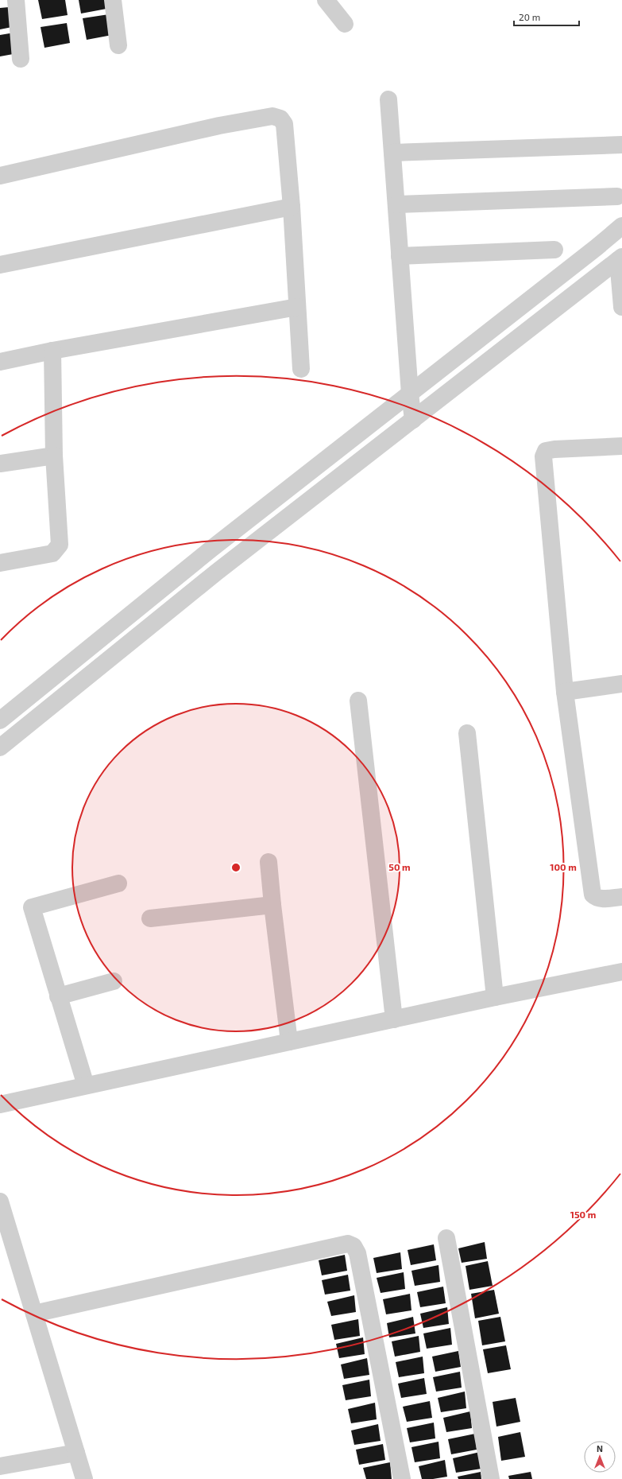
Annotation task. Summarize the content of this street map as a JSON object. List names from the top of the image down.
{
  "scale_bar": "20 m",
  "north": "top",
  "rings": ["50 m", "100 m", "150 m"]
}
